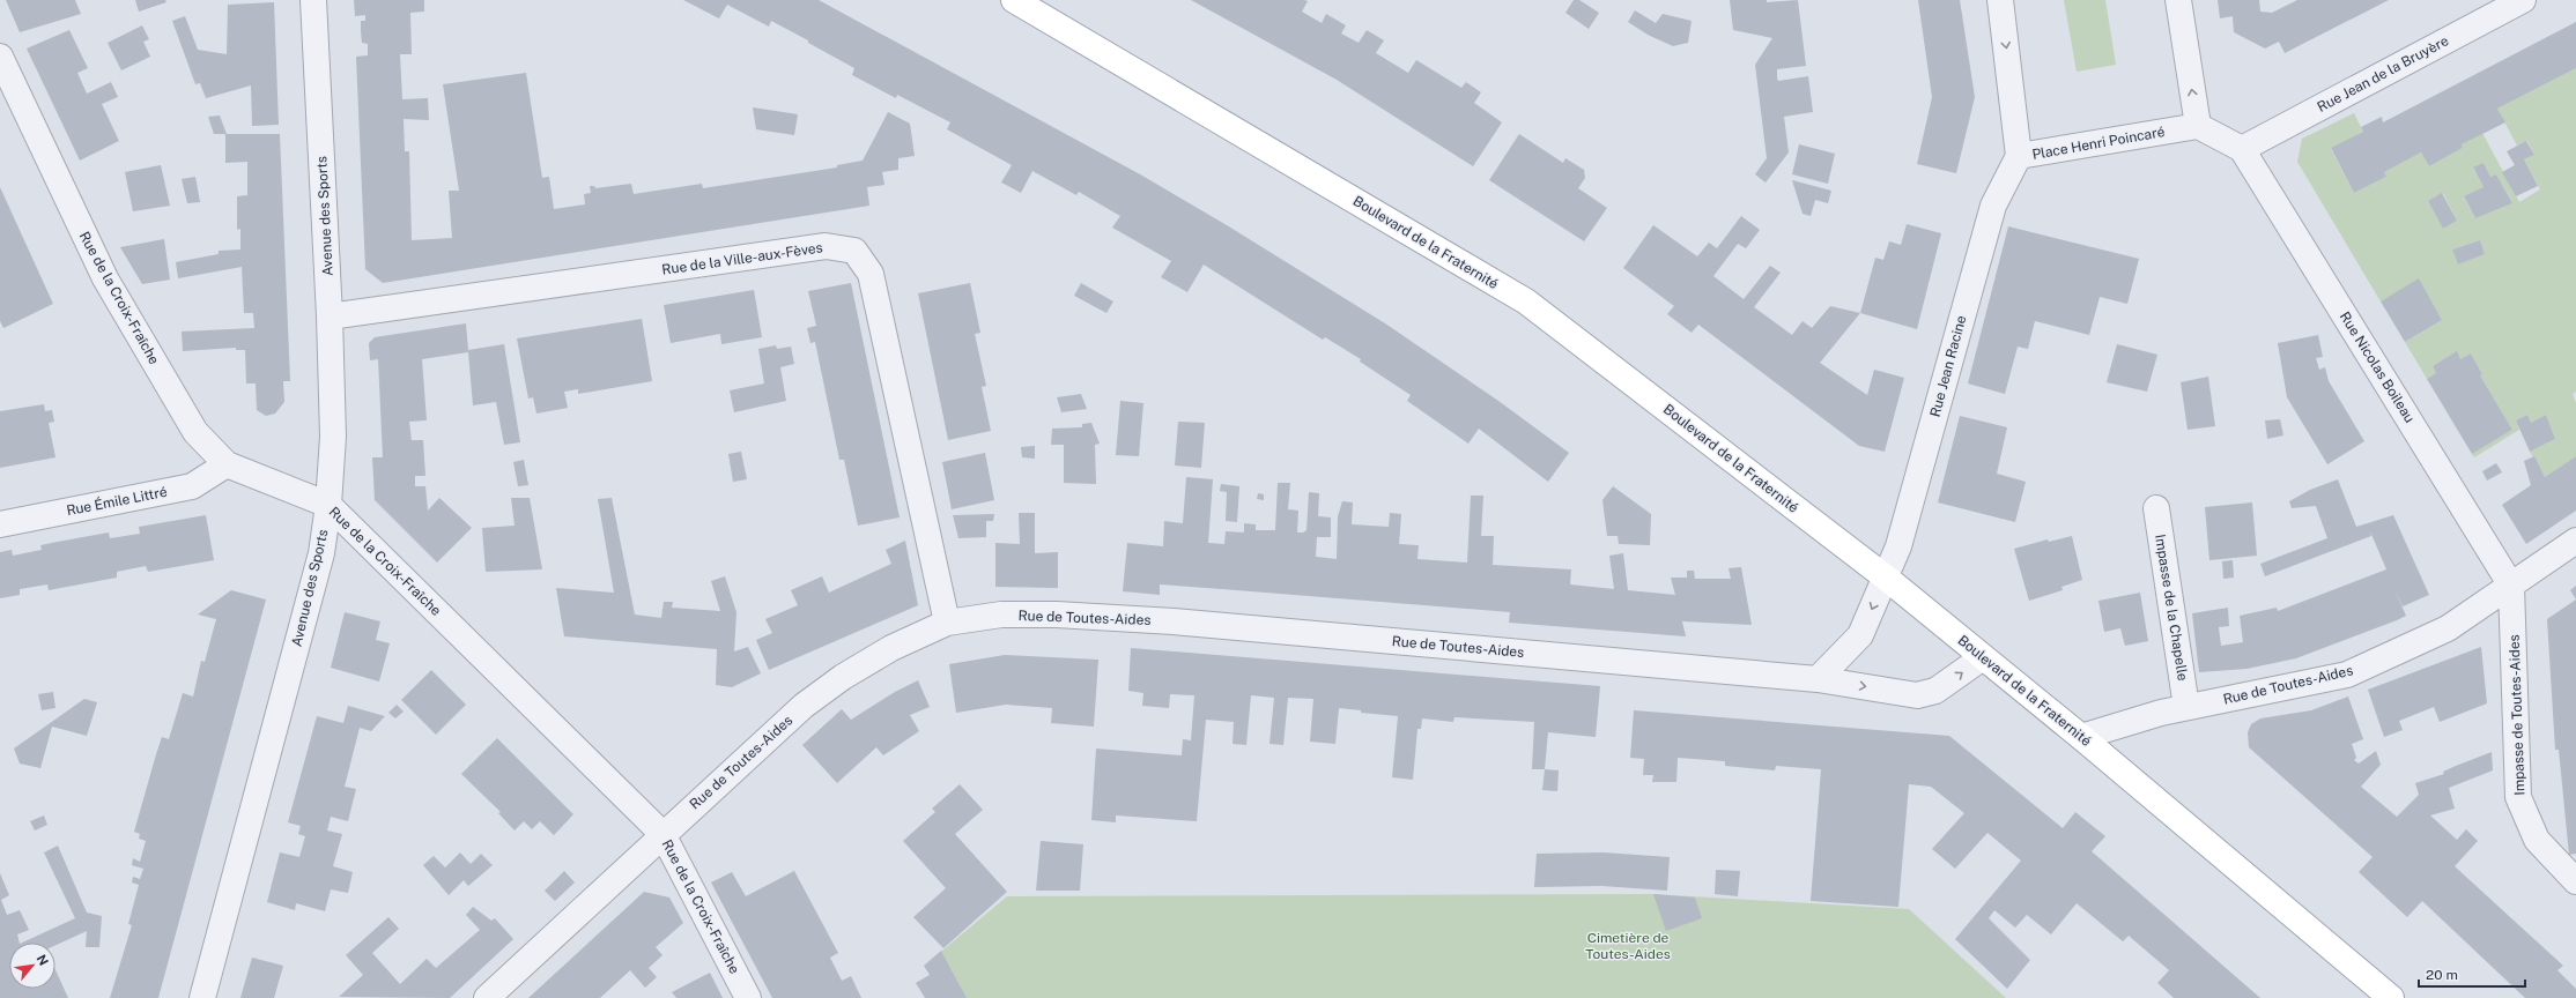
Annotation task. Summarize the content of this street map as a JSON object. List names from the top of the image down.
{
  "streets": {
    "main road": ["Boulevard de la Fraternité"],
    "street": [
      "Rue Jean de la Bruyère",
      "Place Henri Poincaré",
      "Avenue des Sports",
      "Rue de la Ville-aux-Fèves",
      "Rue de la Croix-Fraîche",
      "Rue Jean Racine",
      "Rue Nicolas Boileau",
      "Rue Émile Littré",
      "Impasse de la Chapelle",
      "Rue de Toutes-Aides",
      "Impasse de Toutes-Aides"
    ]
  },
  "crossings": [
    ["Rue Jean de la Bruyère", "Rue Nicolas Boileau"],
    ["Place Henri Poincaré", "Rue Jean Racine"],
    ["Avenue des Sports", "Rue de la Ville-aux-Fèves"],
    ["Avenue des Sports", "Rue de la Croix-Fraîche"],
    ["Boulevard de la Fraternité", "Rue Jean Racine"],
    ["Boulevard de la Fraternité", "Rue de Toutes-Aides"],
    ["Rue de la Ville-aux-Fèves", "Rue de Toutes-Aides"],
    ["Rue de la Croix-Fraîche", "Rue Émile Littré"],
    ["Rue de la Croix-Fraîche", "Rue de Toutes-Aides"],
    ["Rue Nicolas Boileau", "Rue de Toutes-Aides"],
    ["Rue Nicolas Boileau", "Impasse de Toutes-Aides"],
    ["Impasse de la Chapelle", "Rue de Toutes-Aides"],
    ["Rue de Toutes-Aides", "Impasse de Toutes-Aides"]
  ],
  "parks": ["Cimetière de Toutes-Aides"],
  "scale_bar": "20 m",
  "north": "top right"
}
